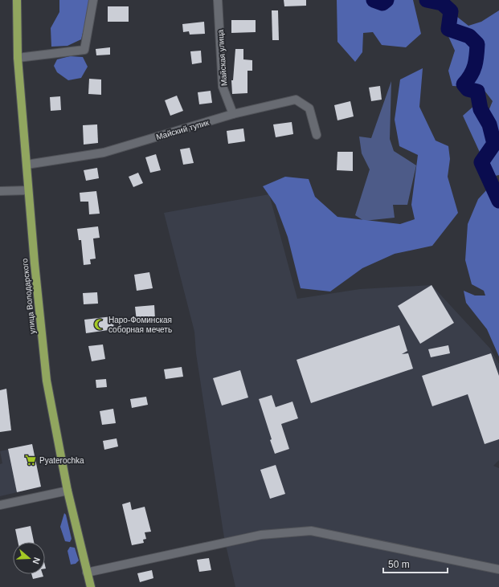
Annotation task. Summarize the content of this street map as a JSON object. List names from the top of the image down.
{
  "streets": {
    "main road": ["улица Володарского"],
    "street": ["Майская улица", "Майский тупик"]
  },
  "crossings": [
    ["Майская улица", "Майский тупик"],
    ["Майский тупик", "улица Володарского"]
  ],
  "places": {
    "mosque": ["Наро-Фоминская соборная мечеть"],
    "supermarket": ["Pyaterochka"]
  },
  "scale_bar": "50 m",
  "north": "right"
}
